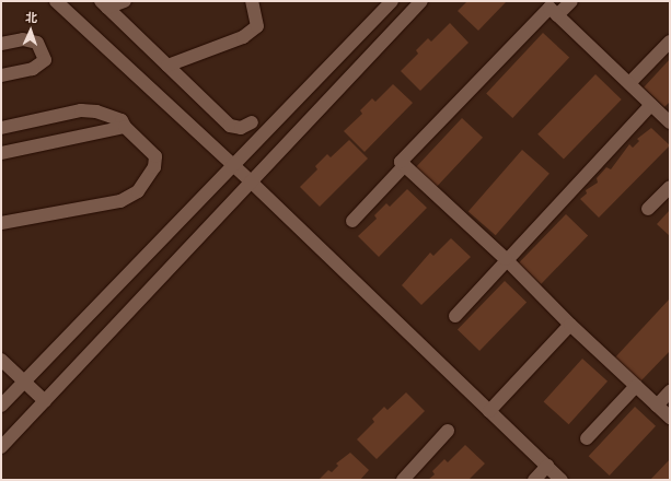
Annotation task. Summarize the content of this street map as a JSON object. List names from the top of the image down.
{
  "north": "top"
}
